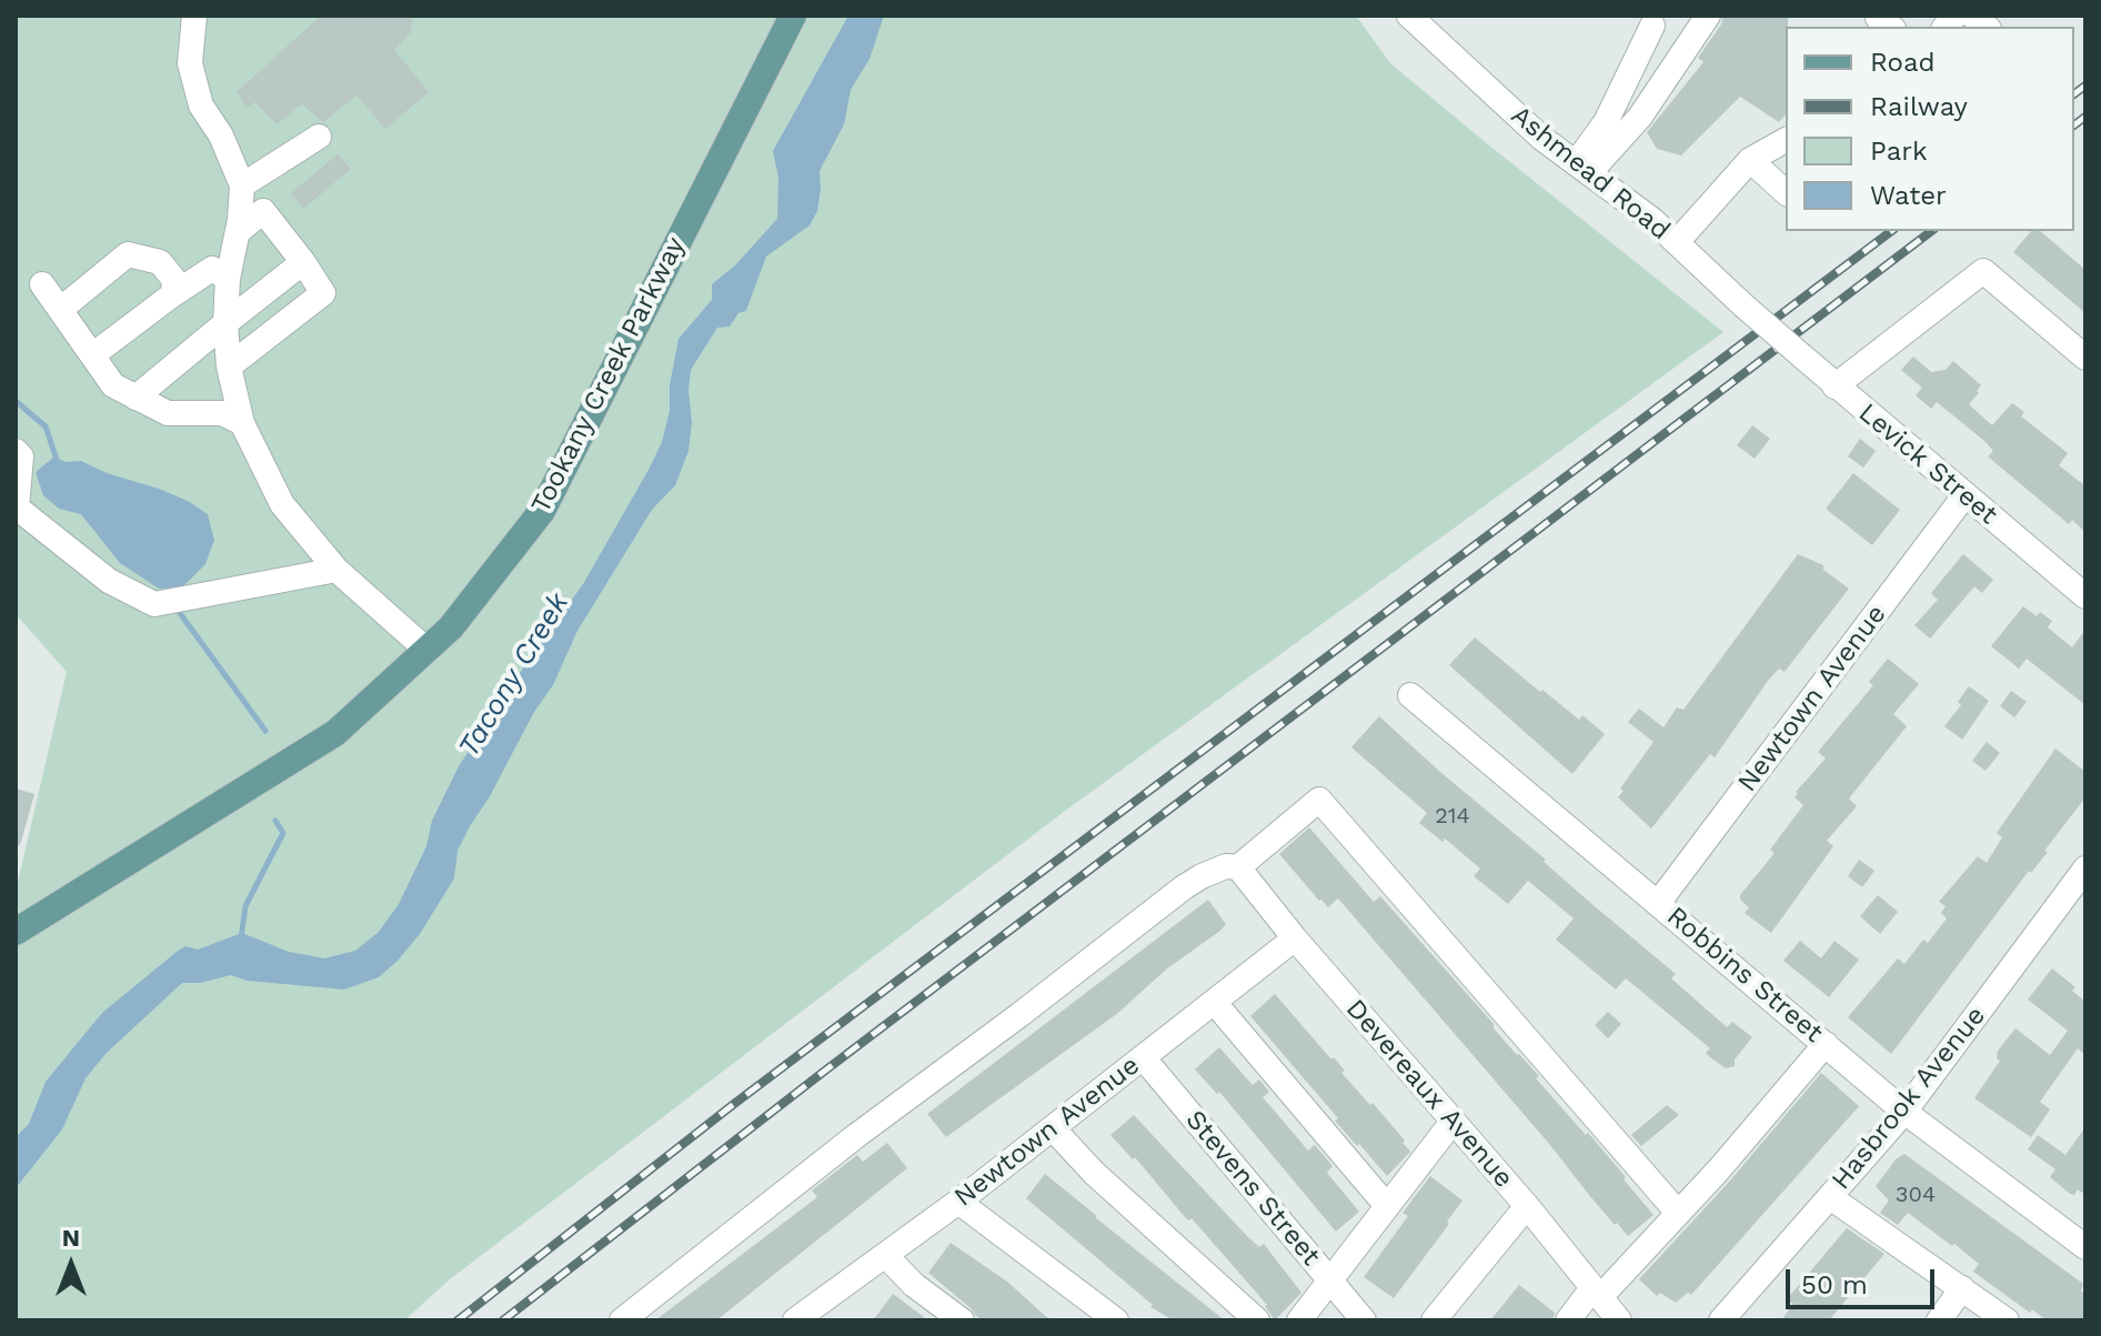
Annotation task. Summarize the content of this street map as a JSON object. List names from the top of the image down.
{
  "streets": {
    "main road": ["Tookany Creek Parkway"],
    "street": [
      "Ashmead Road",
      "Levick Street",
      "Newtown Avenue",
      "Robbins Street",
      "Devereaux Avenue",
      "Hasbrook Avenue",
      "Stevens Street"
    ]
  },
  "crossings": [
    ["Ashmead Road", "Levick Street"],
    ["Levick Street", "Newtown Avenue"],
    ["Newtown Avenue", "Robbins Street"],
    ["Newtown Avenue", "Devereaux Avenue"],
    ["Newtown Avenue", "Stevens Street"],
    ["Robbins Street", "Hasbrook Avenue"]
  ],
  "water": ["Tacony Creek"],
  "house_numbers": ["214", "304"],
  "legend": [
    "Road",
    "Railway",
    "Park",
    "Water"
  ],
  "scale_bar": "50 m",
  "north": "top"
}
